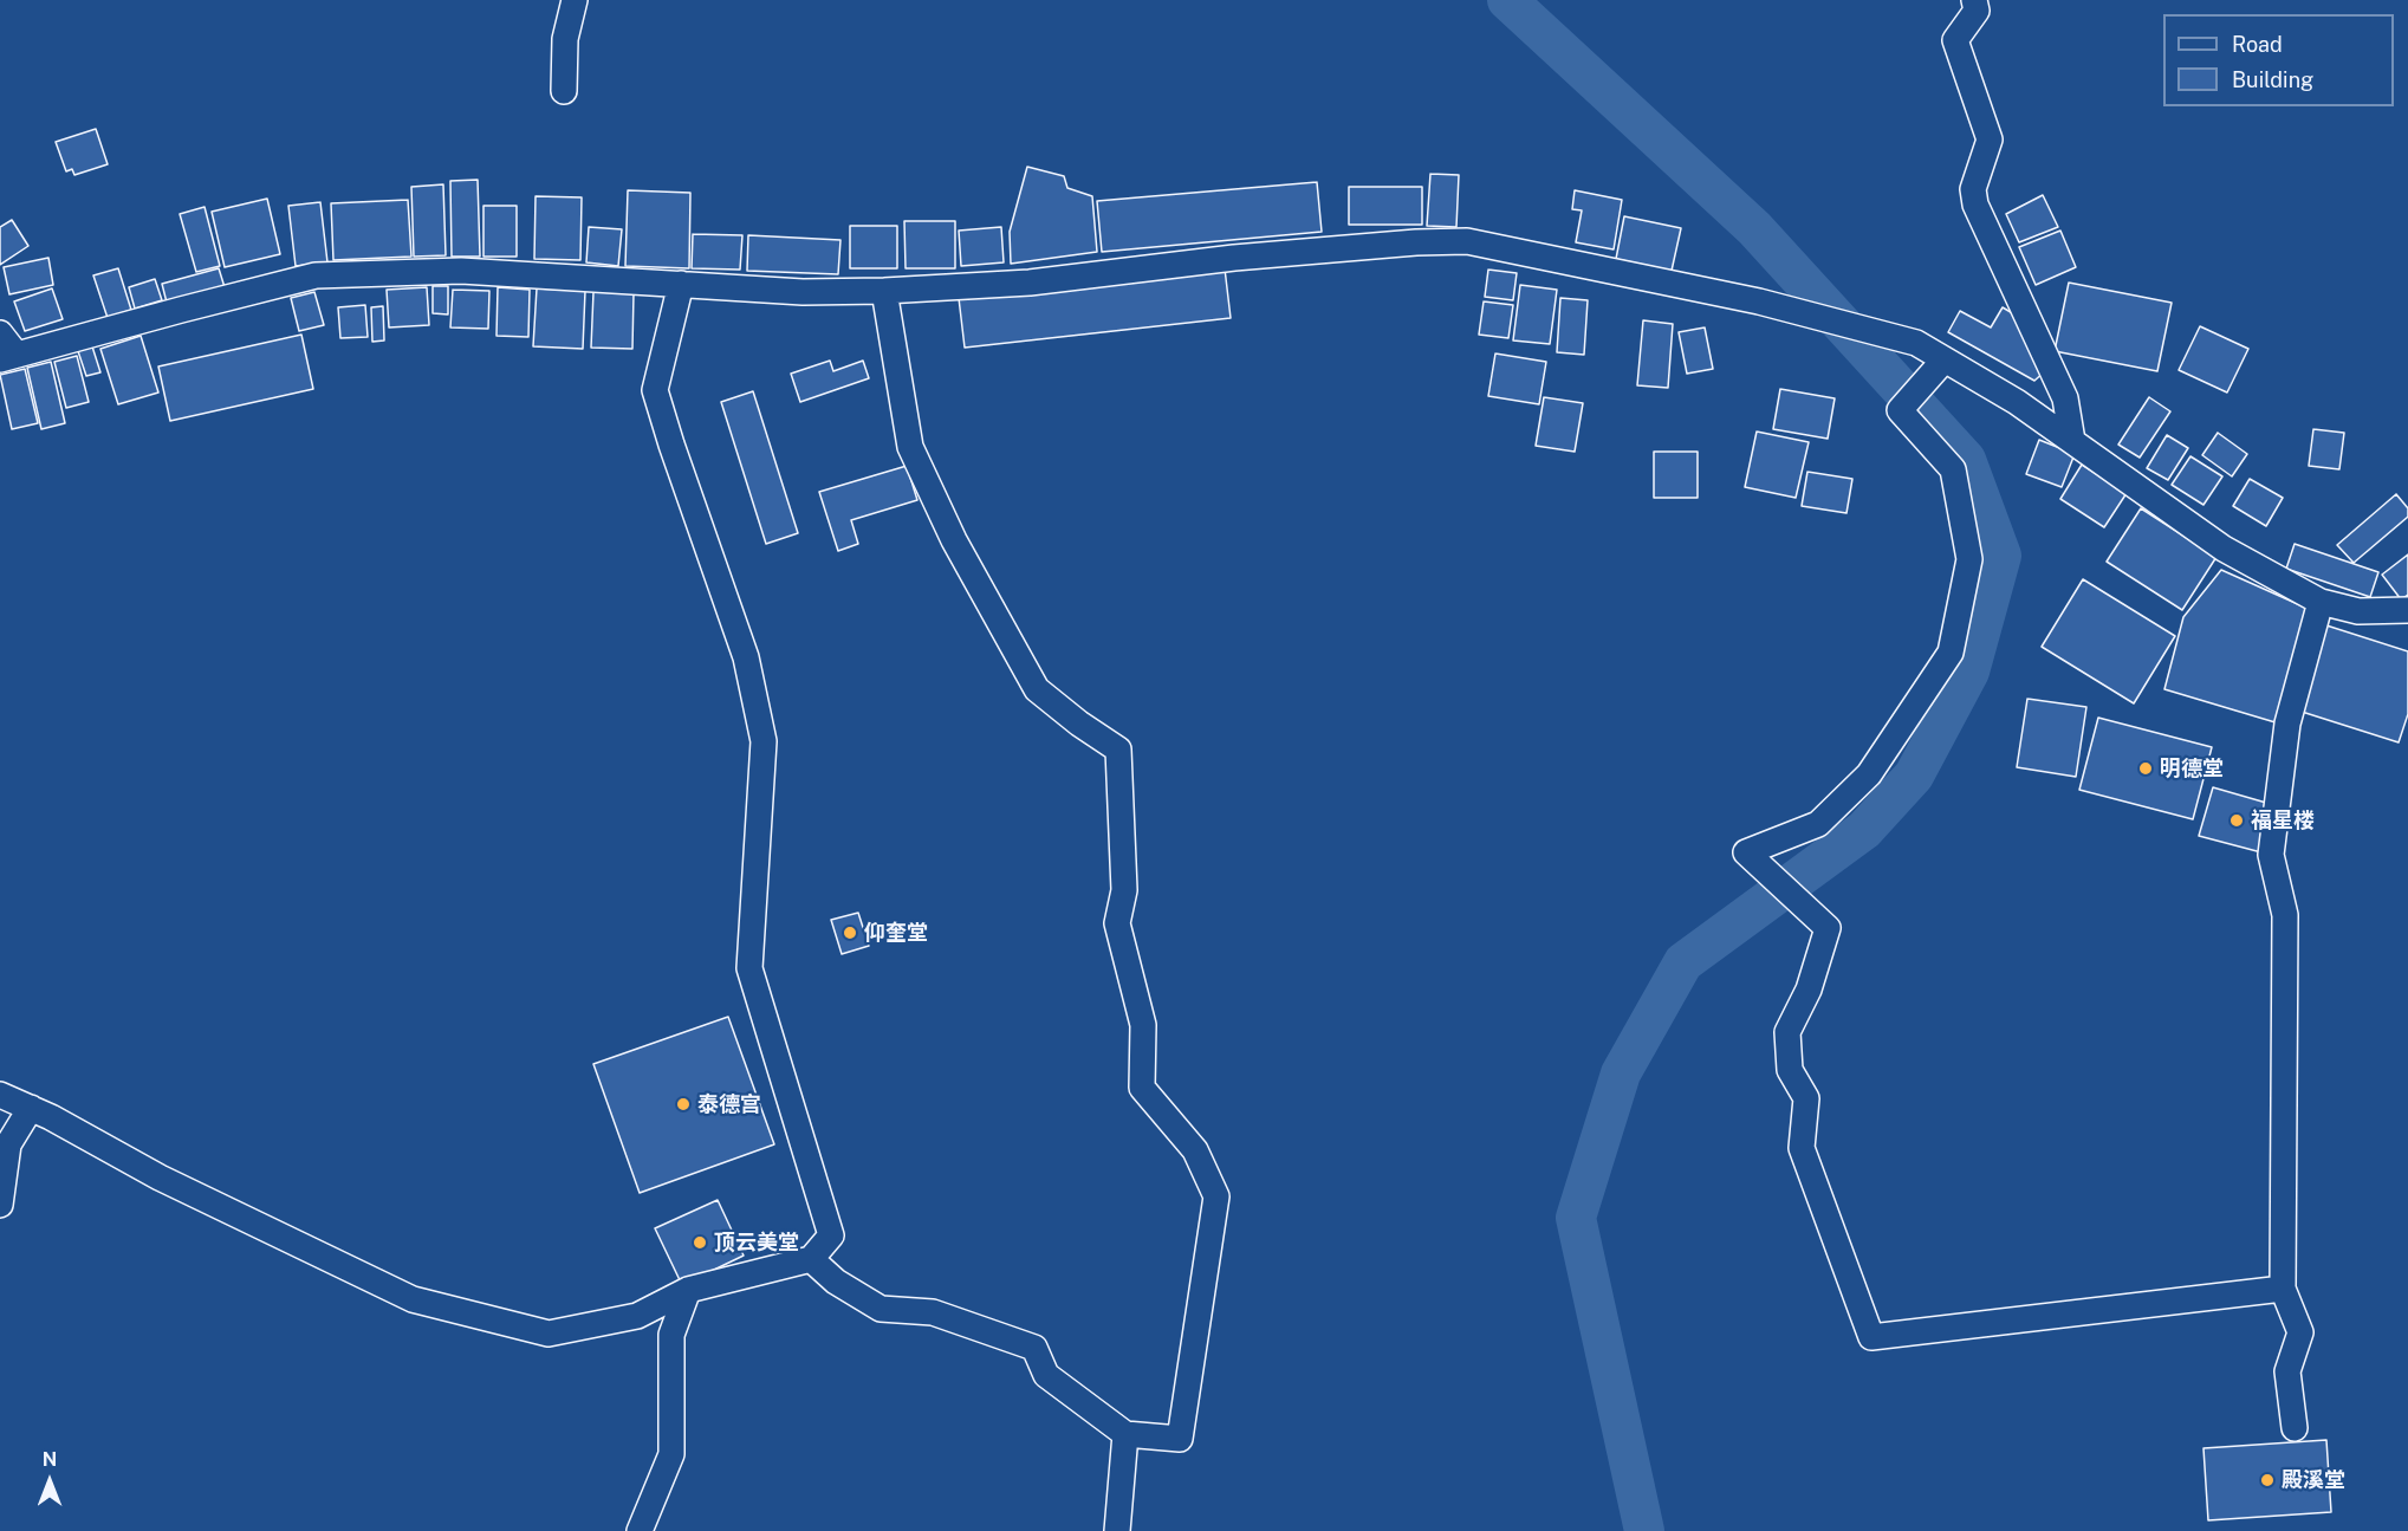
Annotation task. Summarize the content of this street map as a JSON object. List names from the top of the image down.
{
  "places": [
    "明德堂",
    "福星楼",
    "仰奎堂",
    "泰德宫",
    "顶云美堂",
    "殿溪堂"
  ],
  "legend": ["Road", "Building"],
  "north": "top"
}
